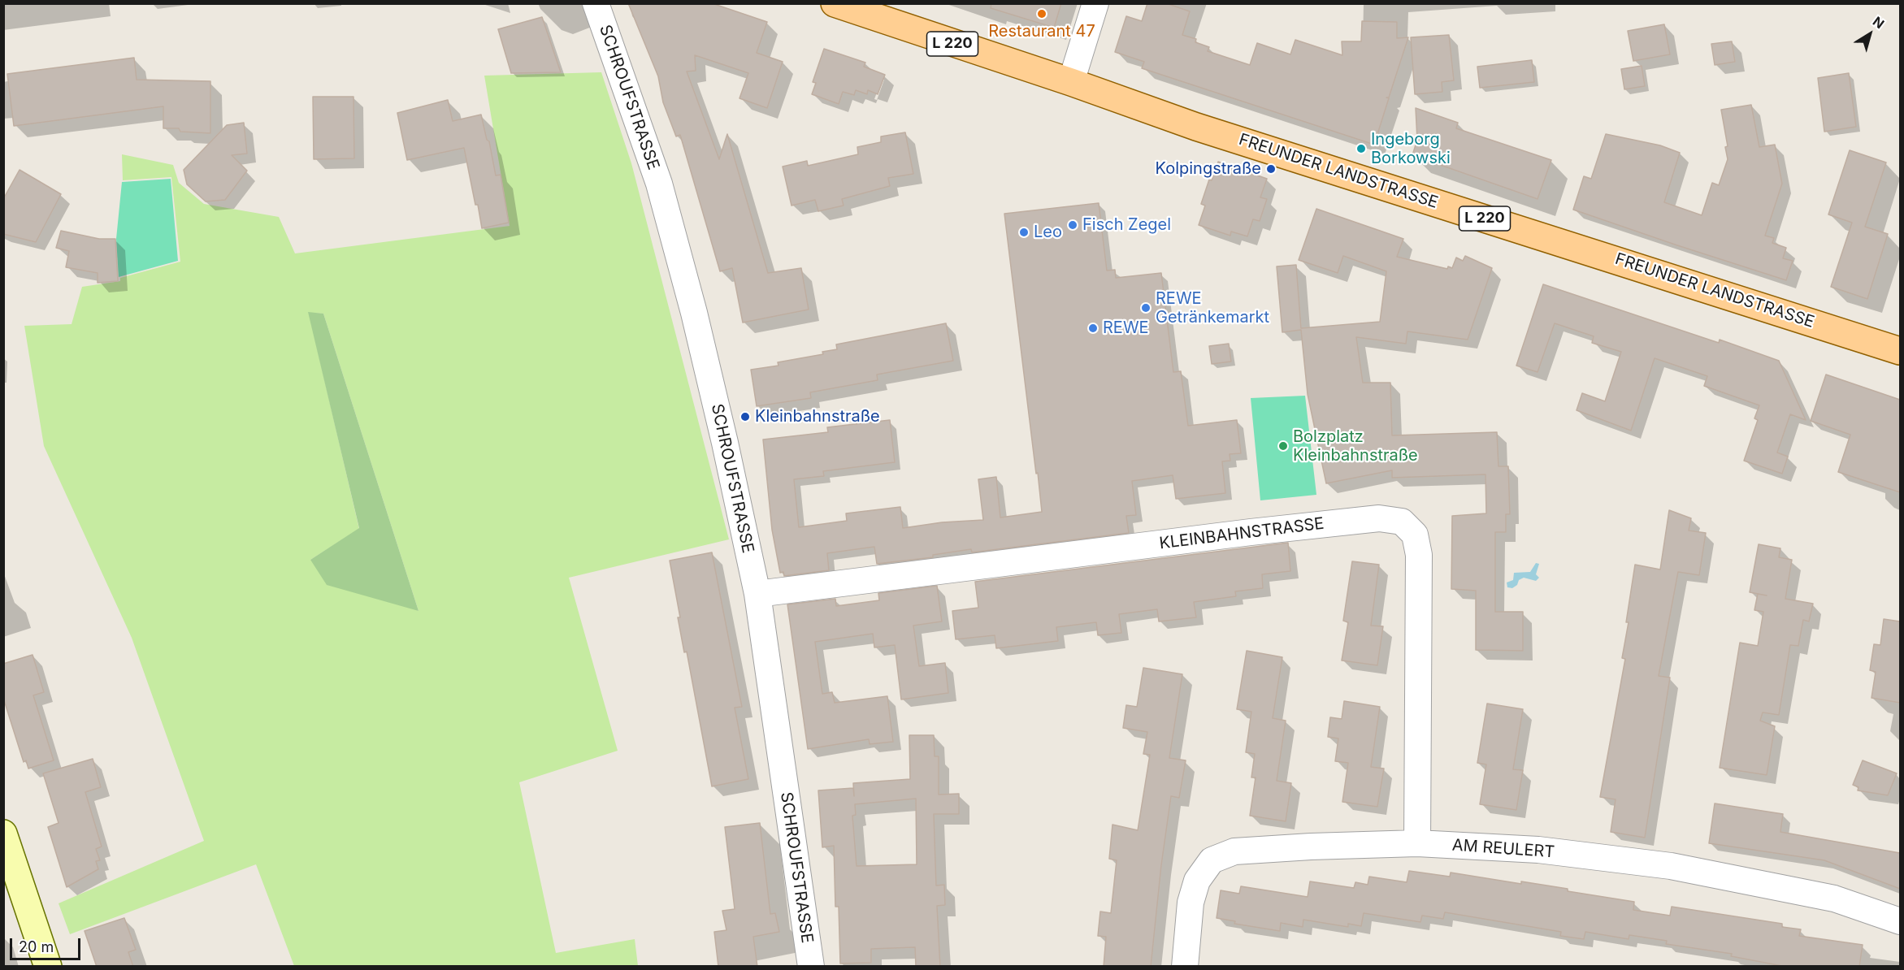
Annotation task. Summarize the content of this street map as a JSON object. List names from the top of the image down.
{
  "streets": {
    "main road": ["L 220", "FREUNDER LANDSTRASSE"],
    "street": ["SCHROUFSTRASSE", "KLEINBAHNSTRASSE", "AM REULERT"]
  },
  "crossings": [
    ["SCHROUFSTRASSE", "KLEINBAHNSTRASSE"],
    ["KLEINBAHNSTRASSE", "AM REULERT"]
  ],
  "places": [
    "Restaurant 47",
    "Ingeborg Borkowski",
    "Kolpingstraße",
    "Fisch Zegel",
    "Leo",
    "REWE Getränkemarkt",
    "REWE",
    "Kleinbahnstraße",
    "Bolzplatz Kleinbahnstraße"
  ],
  "scale_bar": "20 m",
  "north": "top right"
}
